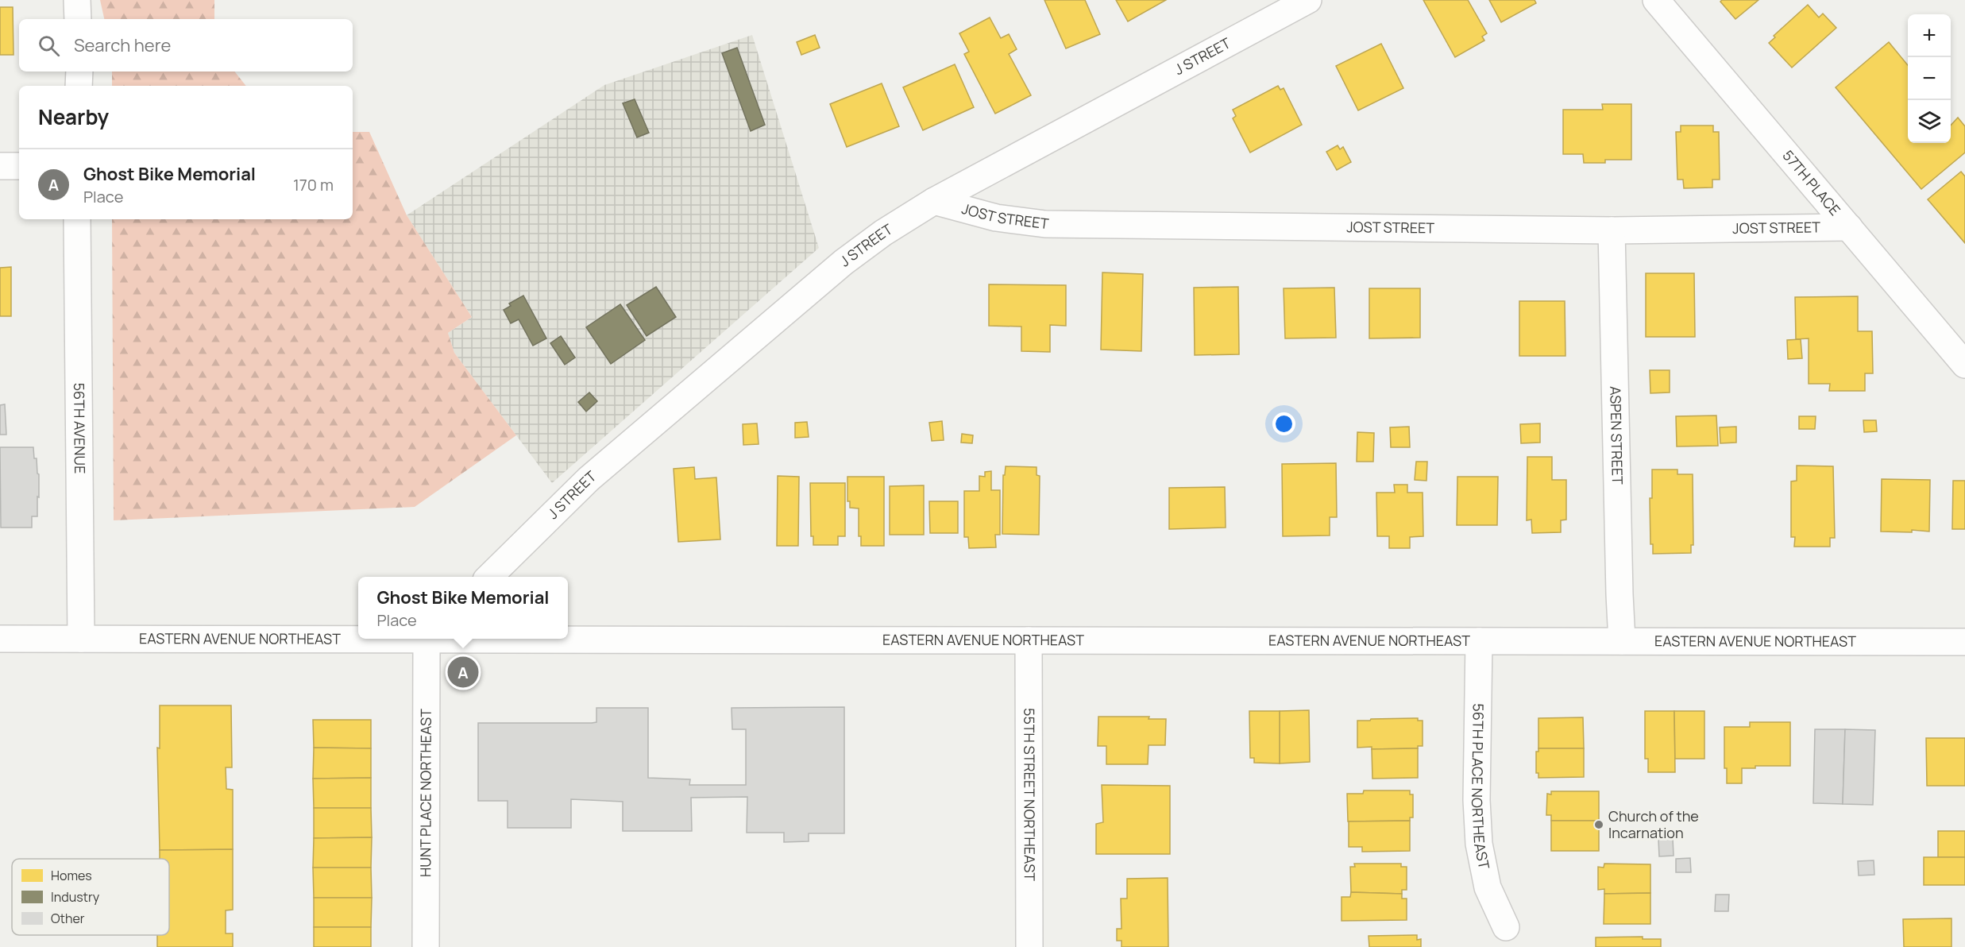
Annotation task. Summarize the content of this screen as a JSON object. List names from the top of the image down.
{
  "streets": {
    "street": [
      "J STREET",
      "57TH PLACE",
      "JOST STREET",
      "56TH AVENUE",
      "ASPEN STREET",
      "EASTERN AVENUE NORTHEAST",
      "56TH PLACE NORTHEAST",
      "HUNT PLACE NORTHEAST",
      "55TH STREET NORTHEAST"
    ]
  },
  "crossings": [
    ["J STREET", "JOST STREET"],
    ["57TH PLACE", "JOST STREET"],
    ["JOST STREET", "ASPEN STREET"],
    ["56TH AVENUE", "EASTERN AVENUE NORTHEAST"],
    ["ASPEN STREET", "EASTERN AVENUE NORTHEAST"],
    ["EASTERN AVENUE NORTHEAST", "56TH PLACE NORTHEAST"],
    ["EASTERN AVENUE NORTHEAST", "55TH STREET NORTHEAST"]
  ],
  "places": ["Church of the Incarnation"],
  "legend": ["Homes", "Industry", "Other"],
  "page": {
    "map_buttons": ["+", "−"],
    "search": "Search here",
    "heading": "Nearby",
    "list": [
      {
        "mark": "A",
        "name": "Ghost Bike Memorial",
        "note": "Place",
        "value": "170 m"
      }
    ],
    "popup": ["Ghost Bike Memorial", "Place"],
    "pins": "A"
  }
}
